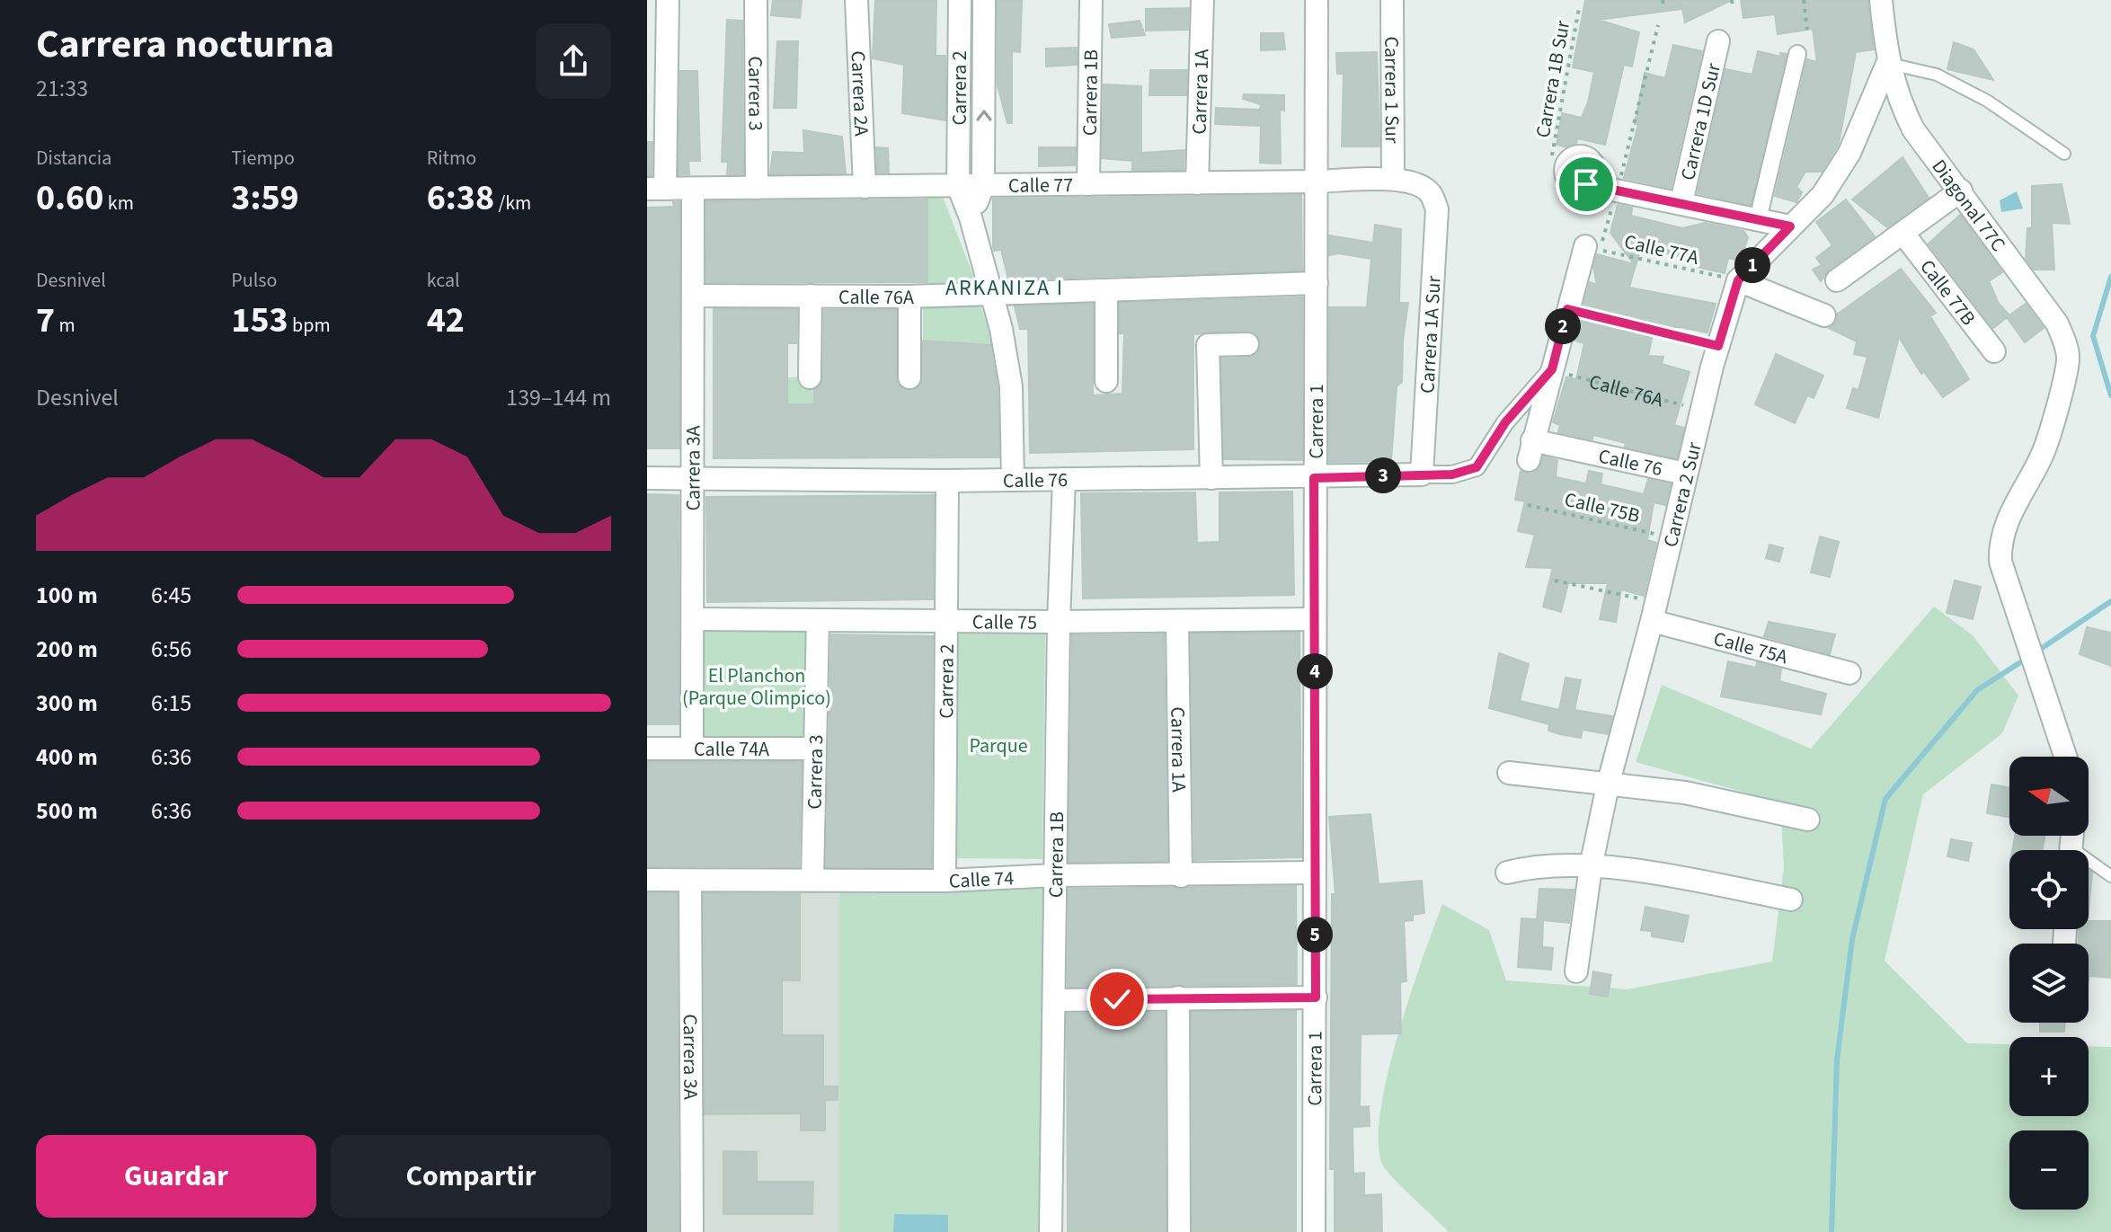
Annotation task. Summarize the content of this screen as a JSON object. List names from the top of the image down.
{
  "streets": {
    "street": [
      "Carrera 2",
      "Carrera 1 Sur",
      "Carrera 1A",
      "Carrera 1B",
      "Carrera 2A",
      "Carrera 3",
      "Carrera 1D Sur",
      "Calle 77",
      "Diagonal 77C",
      "Calle 77B",
      "Calle 76A",
      "Carrera 1A Sur",
      "Carrera 1",
      "Calle 76",
      "Carrera 3A",
      "Carrera 2 Sur",
      "Calle 75",
      "Calle 75A",
      "Calle 74A",
      "Calle 74"
    ],
    "path": ["Carrera 1B Sur", "Calle 77A", "Calle 75B"]
  },
  "crossings": [
    ["Carrera 2", "Calle 77"],
    ["Carrera 2", "Calle 76A"],
    ["Carrera 2", "Calle 76"],
    ["Carrera 2", "Calle 75"],
    ["Carrera 2", "Calle 74"],
    ["Carrera 1 Sur", "Calle 77"],
    ["Carrera 1A", "Calle 77"],
    ["Carrera 1A", "Calle 75"],
    ["Carrera 1A", "Calle 74"],
    ["Carrera 1B", "Calle 77"],
    ["Carrera 1B", "Calle 76"],
    ["Carrera 1B", "Calle 75"],
    ["Carrera 1B", "Calle 74"],
    ["Carrera 2A", "Calle 77"],
    ["Carrera 3", "Calle 77"],
    ["Carrera 3", "Calle 75"],
    ["Carrera 3", "Calle 74A"],
    ["Carrera 3", "Calle 74"],
    ["Calle 77", "Carrera 1A Sur"],
    ["Calle 77", "Carrera 1"],
    ["Calle 77", "Carrera 3A"],
    ["Diagonal 77C", "Carrera 2 Sur"],
    ["Calle 76A", "Carrera 1"],
    ["Calle 76A", "Calle 76"],
    ["Calle 76A", "Carrera 3A"],
    ["Calle 76A", "Carrera 2 Sur"],
    ["Carrera 1A Sur", "Calle 76"],
    ["Carrera 1", "Calle 76"],
    ["Carrera 1", "Calle 75"],
    ["Carrera 1", "Calle 74"],
    ["Calle 76", "Carrera 3A"],
    ["Calle 76", "Carrera 2 Sur"],
    ["Carrera 3A", "Calle 75"],
    ["Carrera 3A", "Calle 74A"],
    ["Carrera 3A", "Calle 74"],
    ["Carrera 2 Sur", "Calle 75B"],
    ["Carrera 2 Sur", "Calle 75A"]
  ],
  "districts": ["ARKANIZA I"],
  "parks": ["El Planchon (Parque Olimpico)", "Parque"],
  "north": "left",
  "page": {
    "heading": ["Carrera nocturna", "21:33"],
    "stats": [
      ["Distancia", "0.60 km"],
      ["Tiempo", "3:59"],
      ["Ritmo", "6:38 /km"],
      ["Desnivel", "7 m"],
      ["Pulso", "153 bpm"],
      ["kcal", "42"]
    ],
    "pins": [
      "1",
      "2",
      "3",
      "4",
      "5"
    ],
    "chart": ["Desnivel", "139–144 m"],
    "list": [
      {
        "name": "100 m",
        "note": "6:45"
      },
      {
        "name": "200 m",
        "note": "6:56"
      },
      {
        "name": "300 m",
        "note": "6:15"
      },
      {
        "name": "400 m",
        "note": "6:36"
      },
      {
        "name": "500 m",
        "note": "6:36"
      }
    ],
    "map_buttons": ["+", "−"],
    "buttons": ["Guardar", "Compartir"]
  }
}
